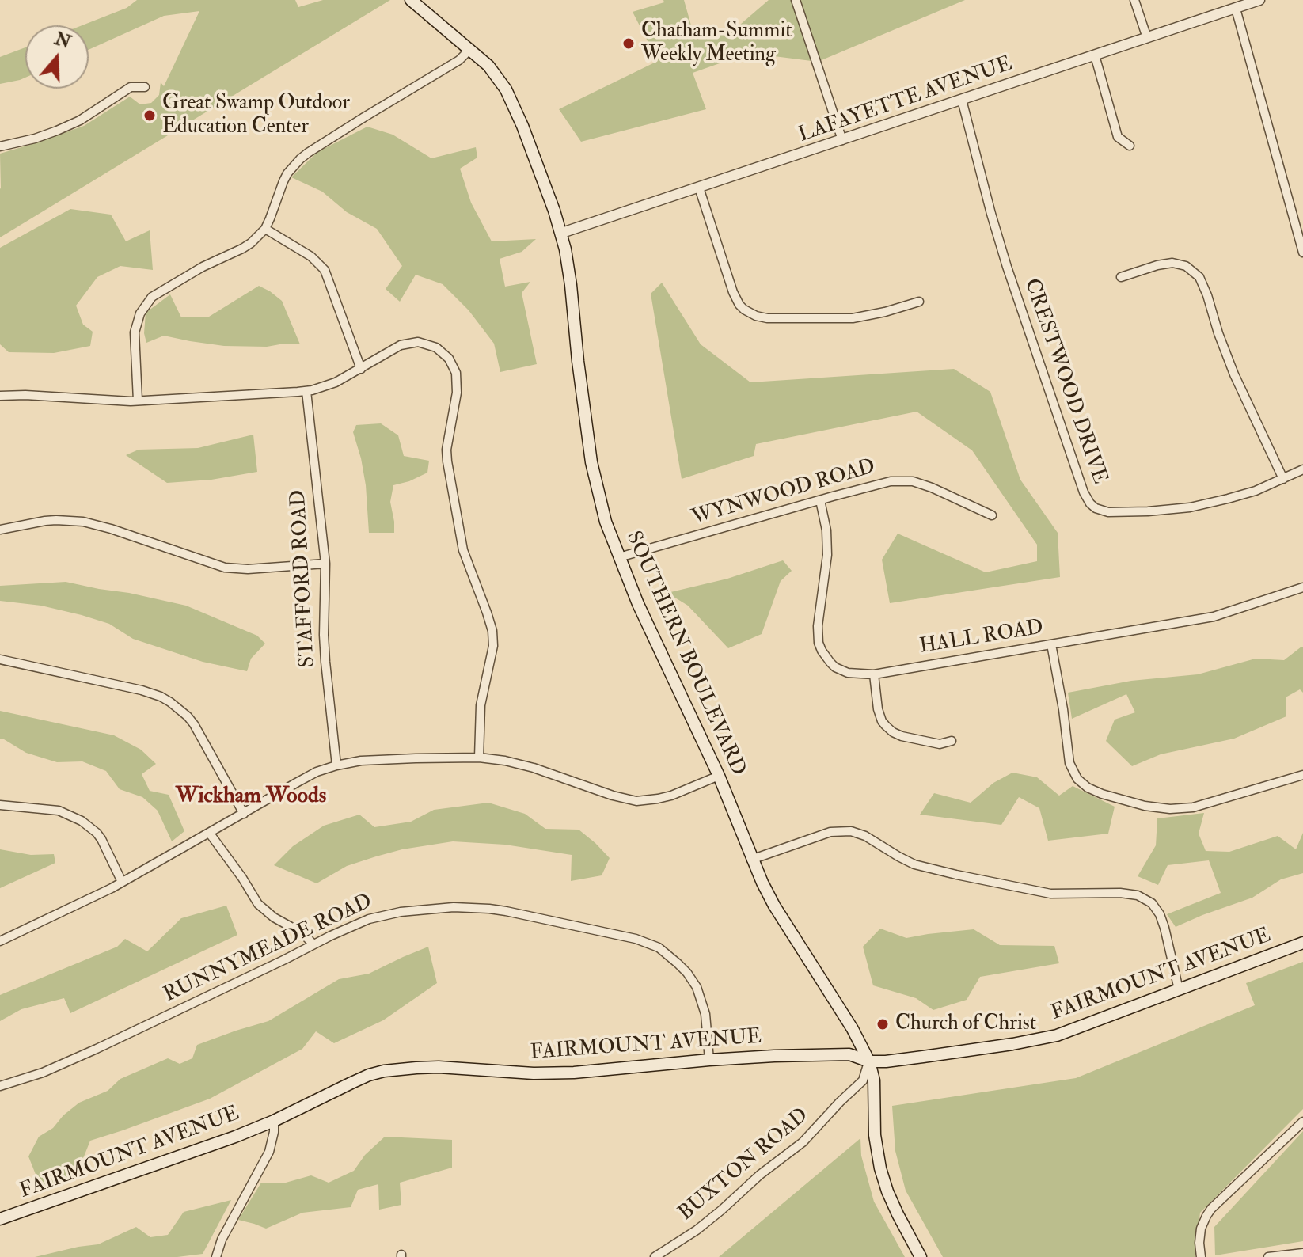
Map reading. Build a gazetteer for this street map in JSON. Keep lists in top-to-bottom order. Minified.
{"streets":{"main road":["SOUTHERN BOULEVARD","FAIRMOUNT AVENUE"],"street":["LAFAYETTE AVENUE","CRESTWOOD DRIVE","WYNWOOD ROAD","STAFFORD ROAD","HALL ROAD","RUNNYMEADE ROAD","BUXTON ROAD"]},"crossings":[["LAFAYETTE AVENUE","CRESTWOOD DRIVE"],["LAFAYETTE AVENUE","SOUTHERN BOULEVARD"],["WYNWOOD ROAD","HALL ROAD"],["WYNWOOD ROAD","SOUTHERN BOULEVARD"],["SOUTHERN BOULEVARD","FAIRMOUNT AVENUE"],["SOUTHERN BOULEVARD","BUXTON ROAD"],["RUNNYMEADE ROAD","FAIRMOUNT AVENUE"],["FAIRMOUNT AVENUE","BUXTON ROAD"]],"districts":["Wickham Woods"],"places":["Chatham-Summit Weekly Meeting","Great Swamp Outdoor Education Center","Church of Christ"],"north":"top"}
